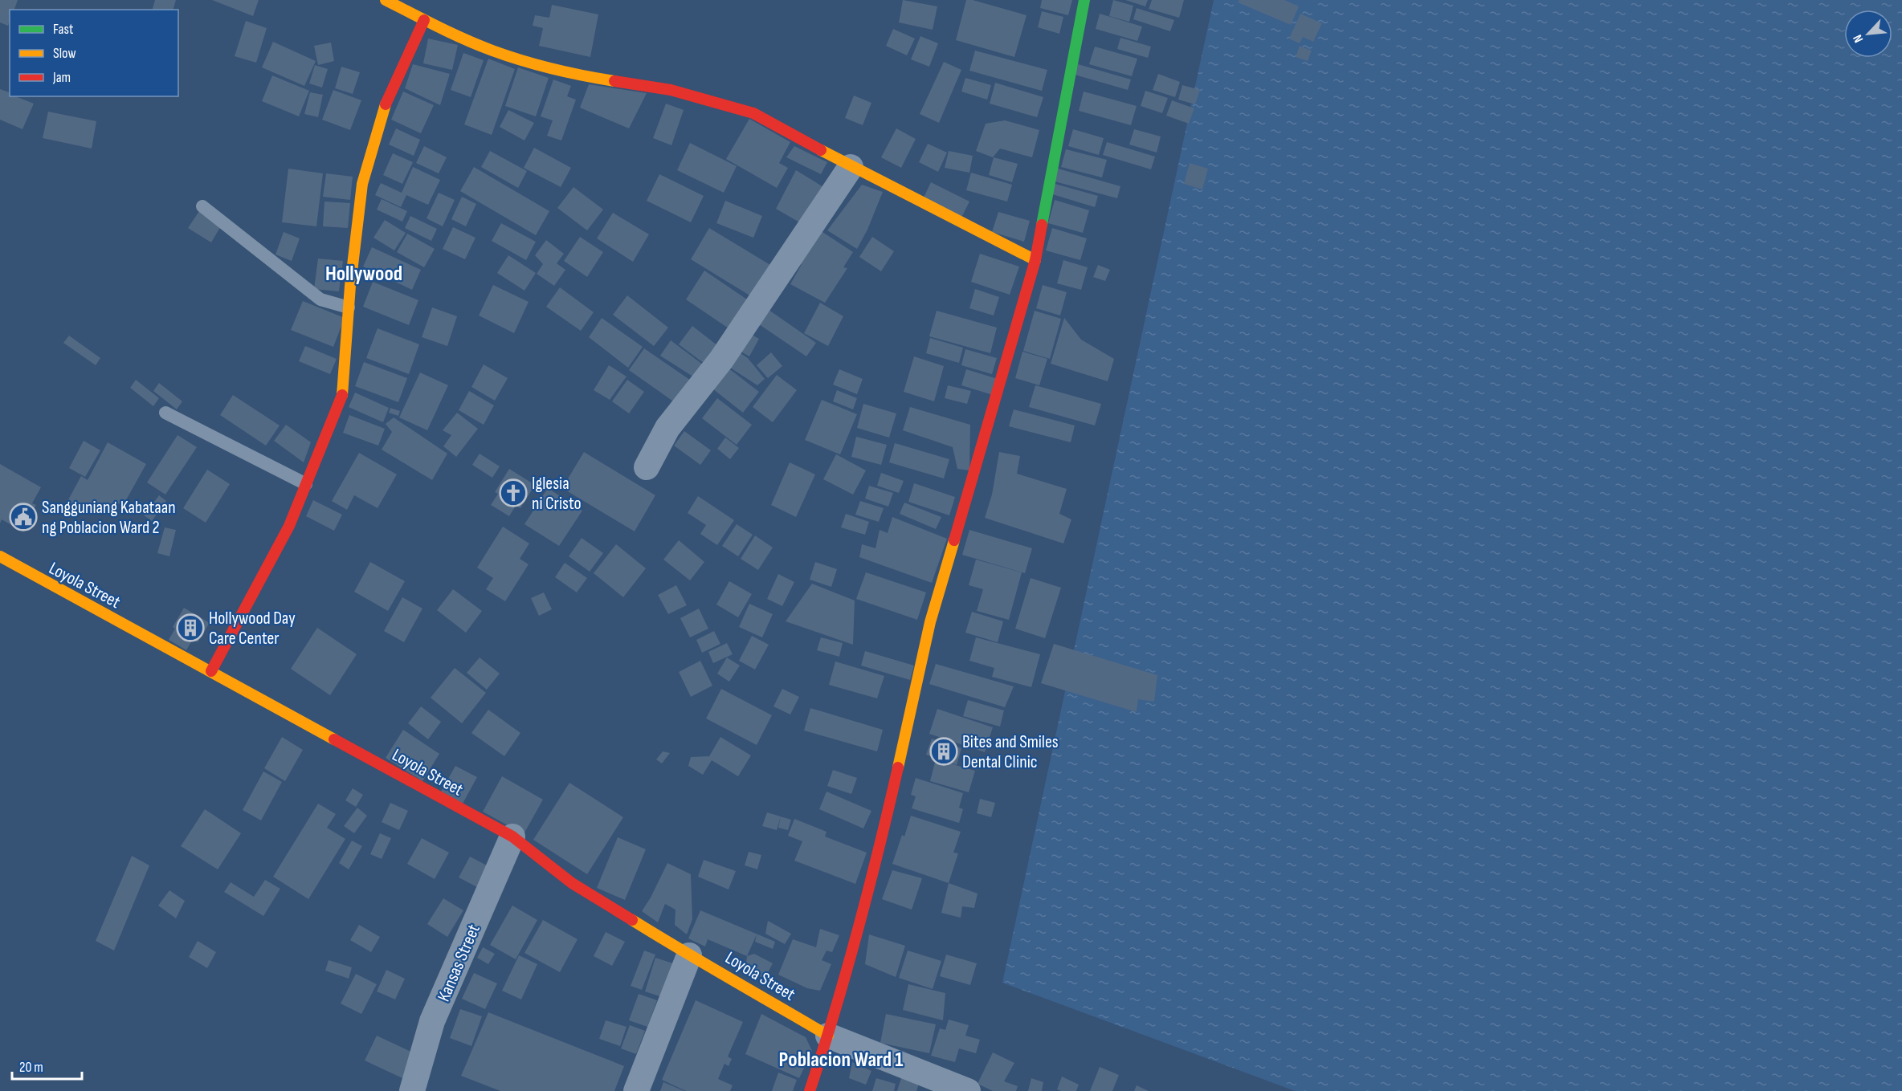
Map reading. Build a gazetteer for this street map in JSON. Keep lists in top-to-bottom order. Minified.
{"streets":{"street":["Loyola Street","Kansas Street"]},"crossings":[["Loyola Street","Kansas Street"]],"districts":["Hollywood","Poblacion Ward 1"],"places":{"church":["Iglesia ni Cristo"],"public building":["Sangguniang Kabataan ng Poblacion Ward 2"],"building":["Hollywood Day Care Center","Bites and Smiles Dental Clinic"]},"legend":["Fast","Slow","Jam"],"scale_bar":"20 m","north":"bottom left"}
